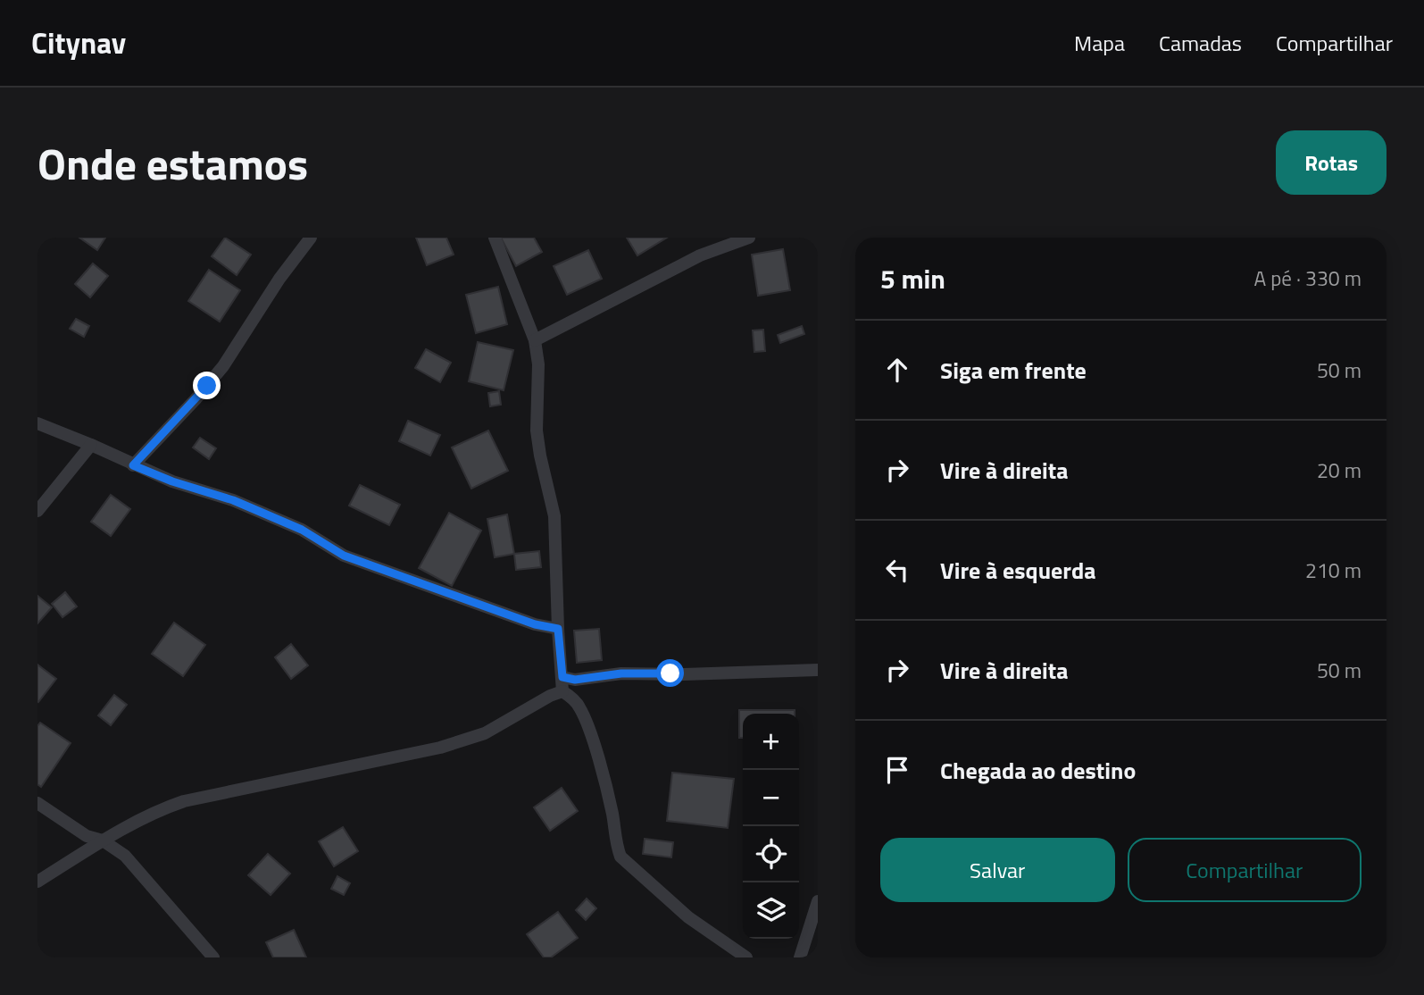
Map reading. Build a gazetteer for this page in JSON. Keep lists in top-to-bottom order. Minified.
{"page":{"header":"Citynav","nav":["Mapa","Camadas","Compartilhar"],"title":"Onde estamos","buttons":["Rotas",["Salvar","Compartilhar"]],"heading":["5 min","A pé · 330 m"],"list":[["Siga em frente","50 m"],["Vire à direita","20 m"],["Vire à esquerda","210 m"],["Vire à direita","50 m"],"Chegada ao destino"],"map_buttons":["+","−"]}}
